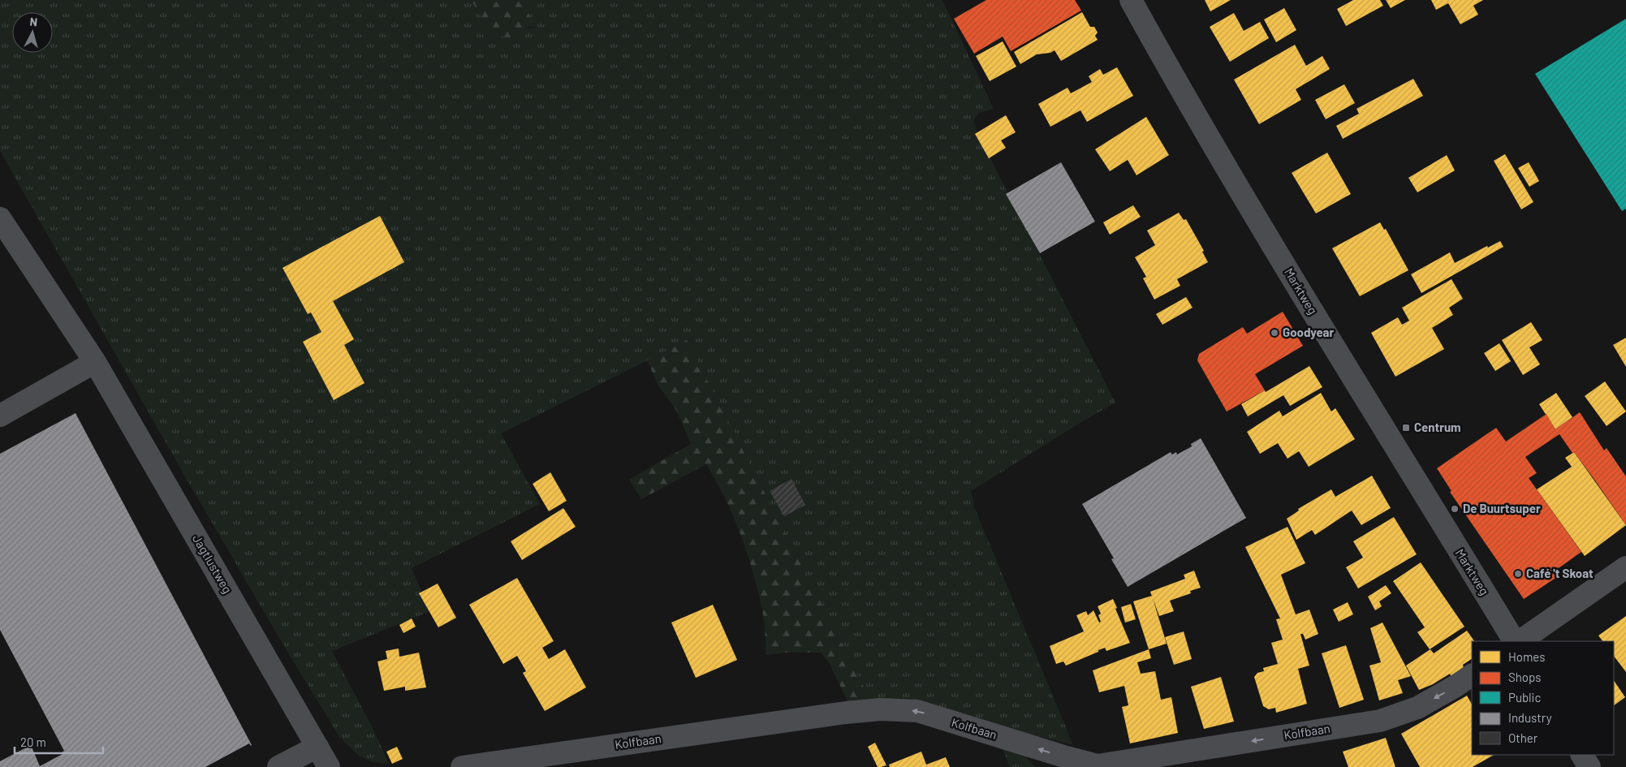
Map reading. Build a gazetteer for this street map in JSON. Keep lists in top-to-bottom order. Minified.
{"streets":{"street":["Marktweg","Jagtlustweg","Kolfbaan"]},"one_way":["Kolfbaan"],"places":{"other":["Goodyear","De Buurtsuper","Café 't Skoat"],"transit":["Centrum"]},"legend":["Homes","Shops","Public","Industry","Other"],"scale_bar":"20 m","north":"top"}
